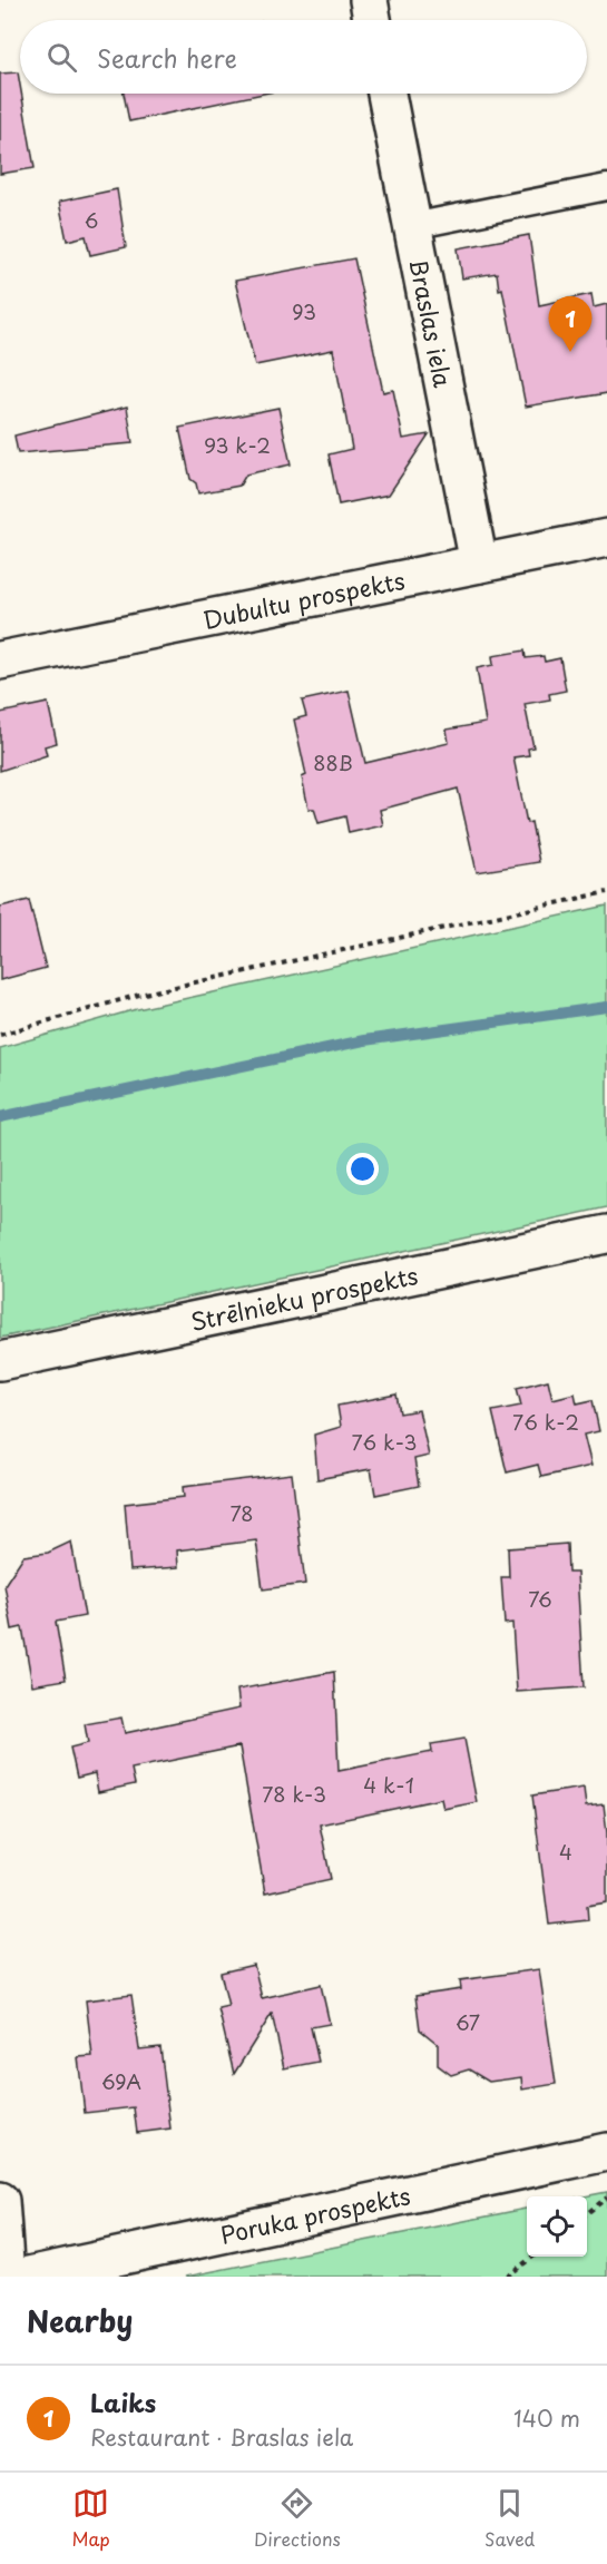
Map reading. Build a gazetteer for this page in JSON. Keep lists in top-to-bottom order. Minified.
{"streets":{"main road":["Braslas iela","Dubultu prospekts","Strēlnieku prospekts","Poruka prospekts"]},"crossings":[["Braslas iela","Dubultu prospekts"]],"house_numbers":["6","93","93 k-2","88B","76 k-2","76 k-3","78","76","4 k-1","78 k-3","4","67","69A"],"page":{"search":"Search here","pins":"1","heading":"Nearby","list":[{"mark":"1","name":"Laiks","note":"Restaurant · Braslas iela","value":"140 m"}],"nav":["Map","Directions","Saved"]}}
